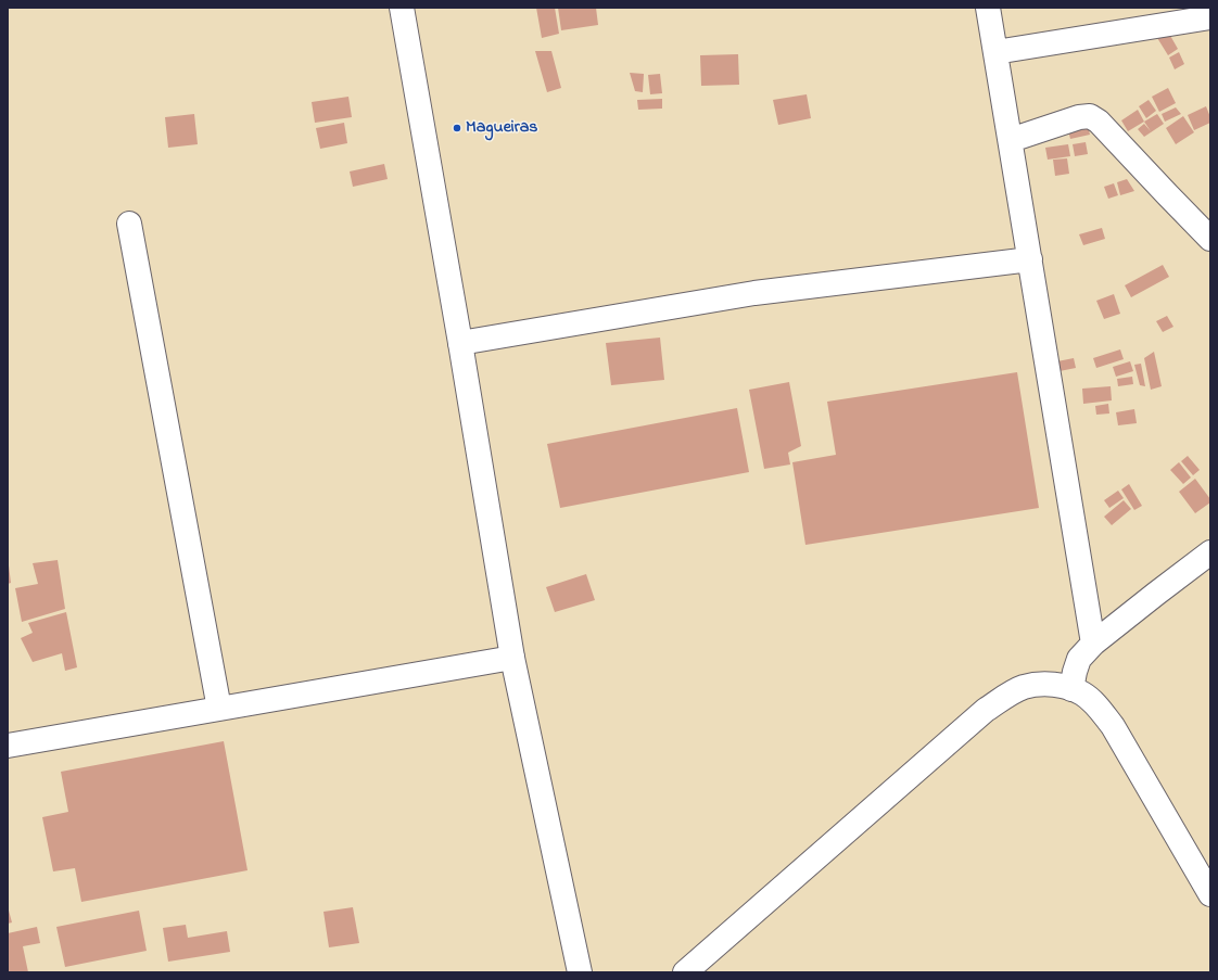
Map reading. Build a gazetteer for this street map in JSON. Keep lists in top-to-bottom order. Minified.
{"places":["Magueiras"]}
